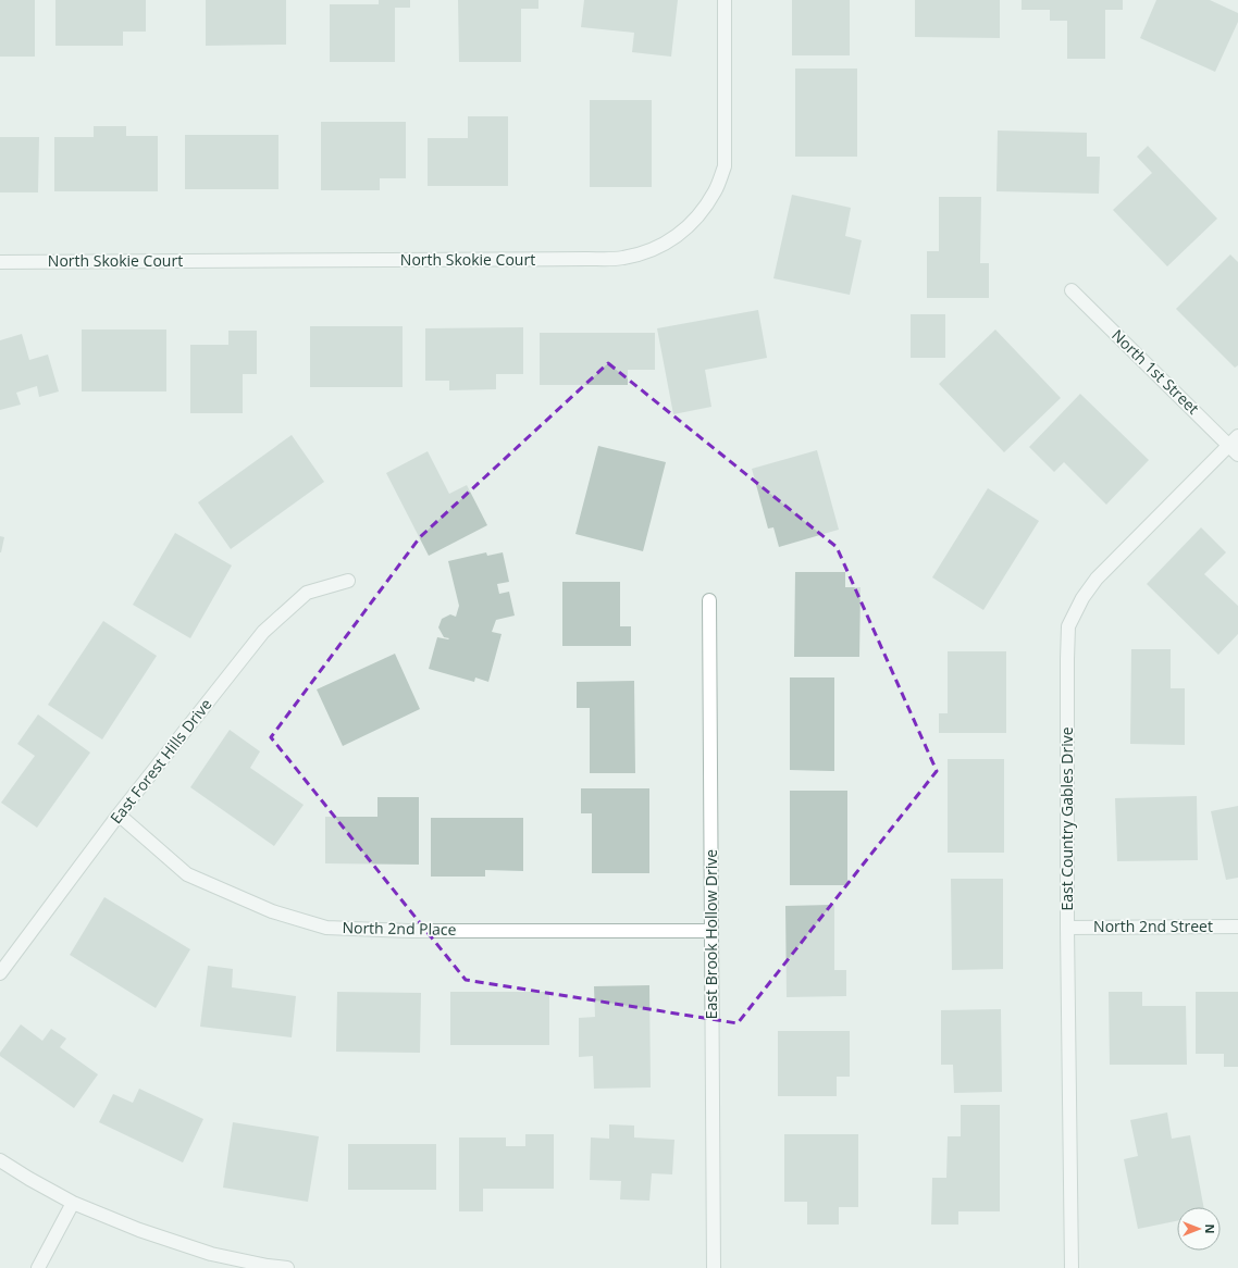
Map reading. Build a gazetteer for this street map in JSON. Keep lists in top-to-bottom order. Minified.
{"streets":{"street":["North Skokie Court","North 1st Street","East Forest Hills Drive","East Country Gables Drive","North 2nd Street","North 2nd Place","East Brook Hollow Drive"]},"crossings":[["North 1st Street","East Country Gables Drive"],["East Forest Hills Drive","North 2nd Place"],["East Country Gables Drive","North 2nd Street"],["North 2nd Place","East Brook Hollow Drive"]],"north":"right"}
